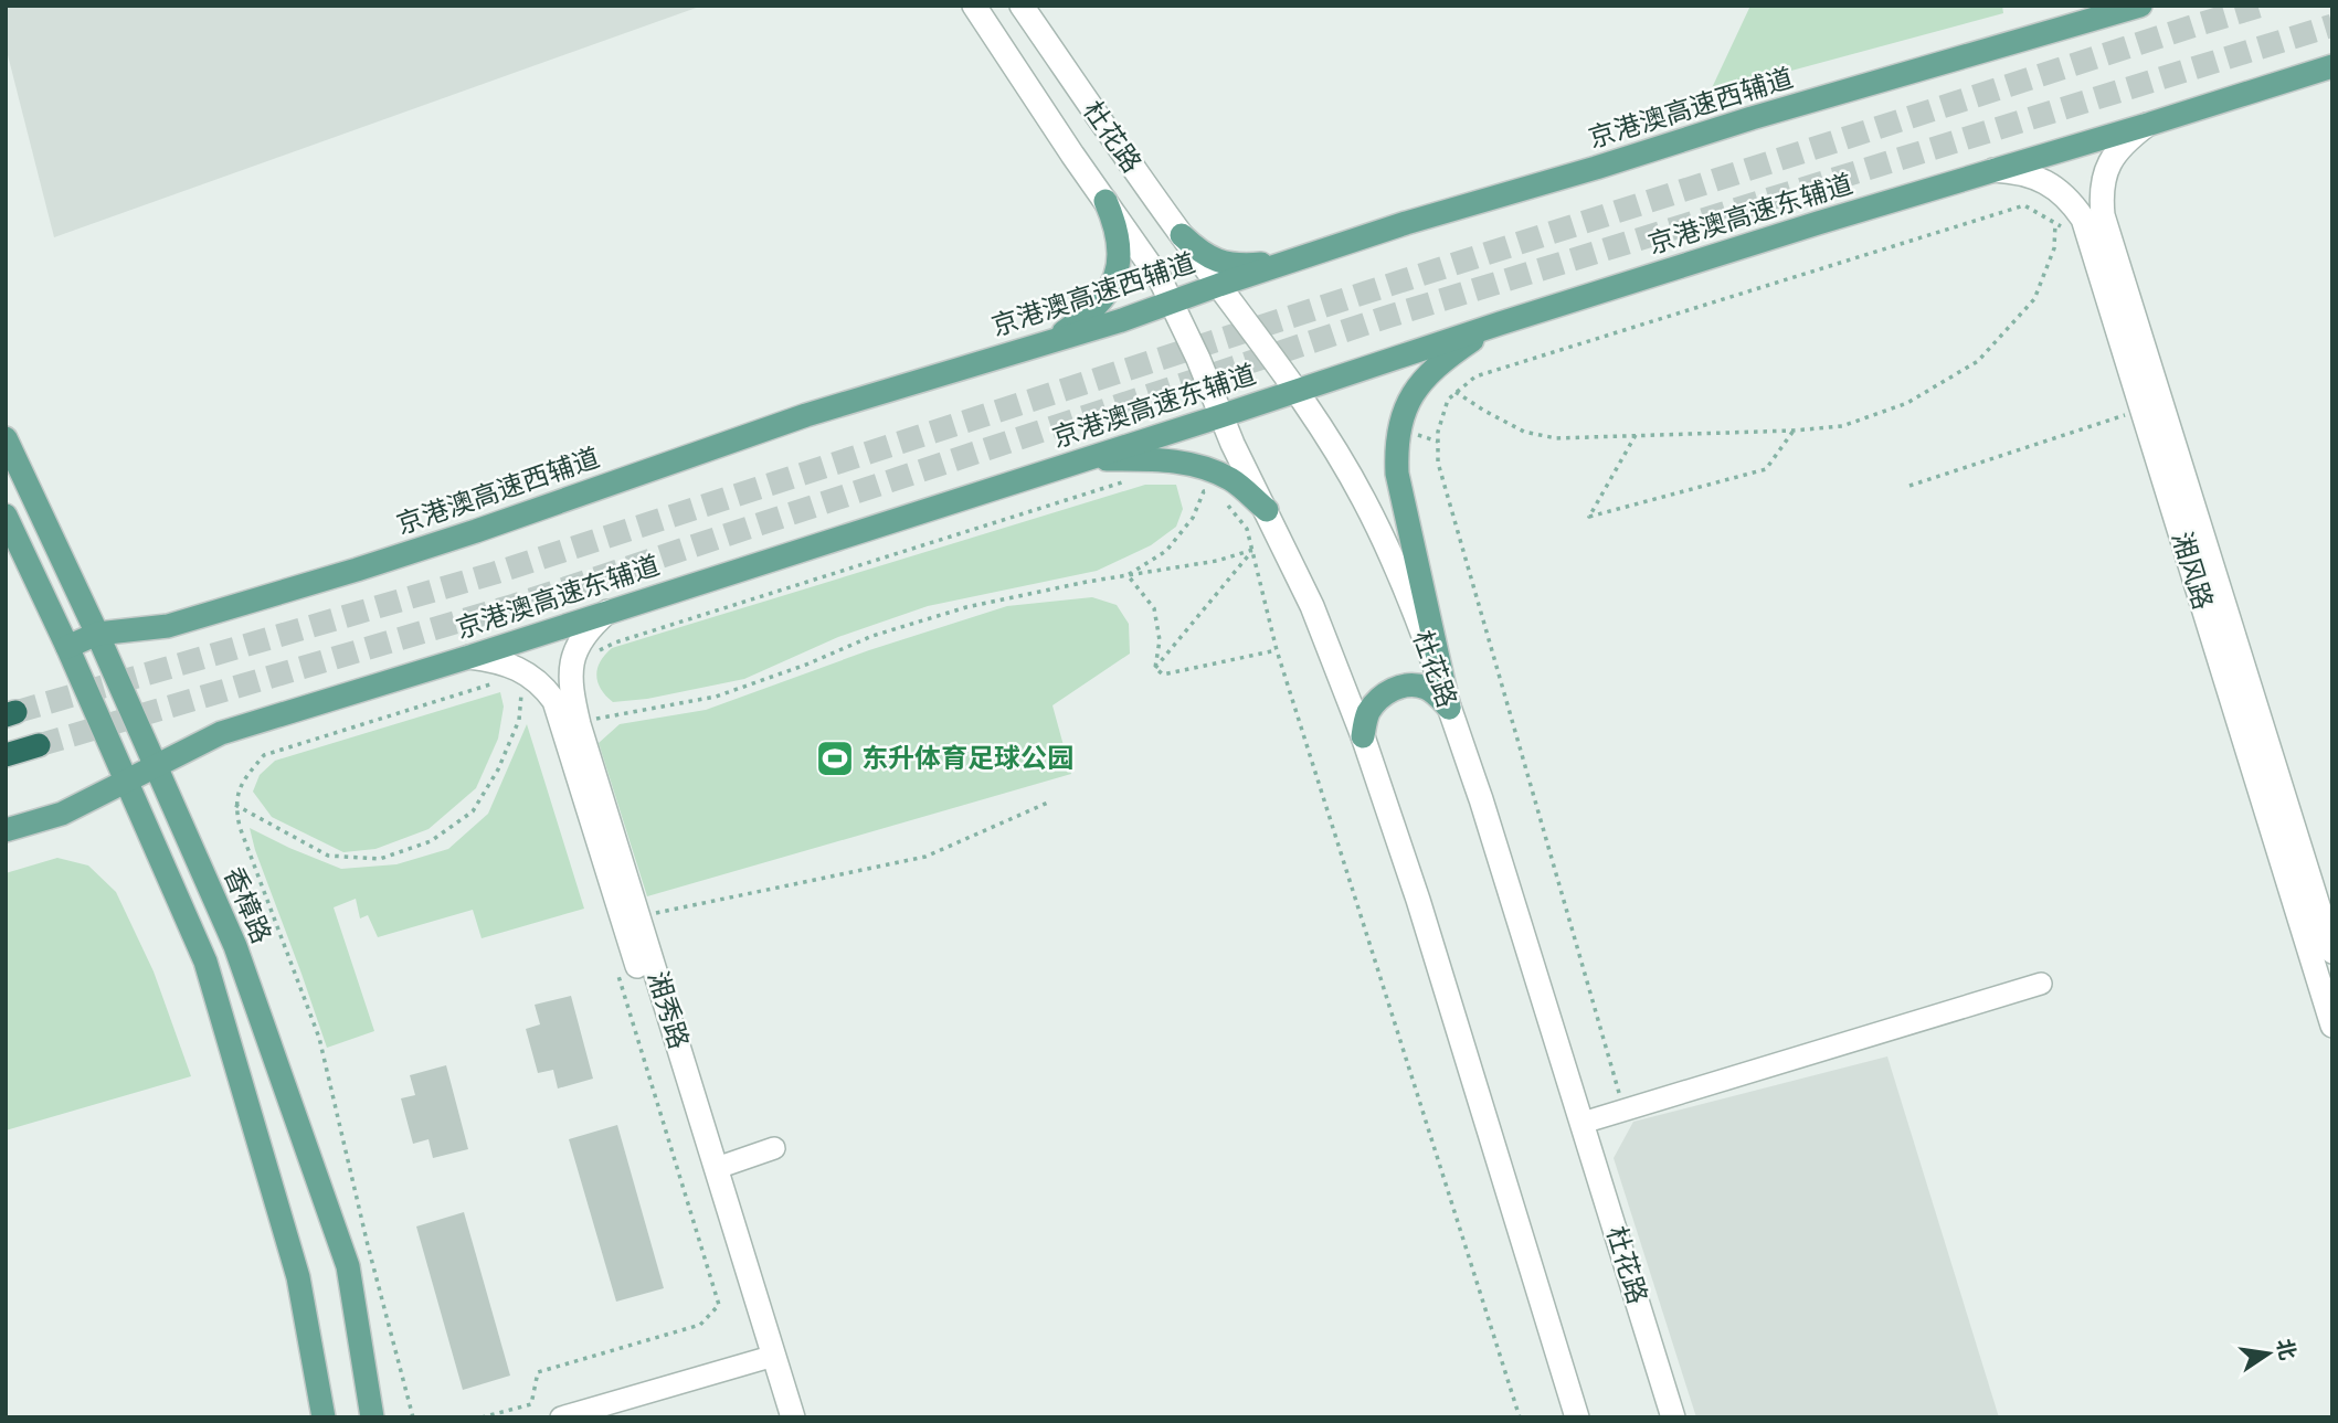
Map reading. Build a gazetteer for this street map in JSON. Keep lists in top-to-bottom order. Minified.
{"streets":{"main road":["京港澳高速西辅道","京港澳高速东辅道","香樟路"],"street":["杜花路","湘风路","湘秀路"]},"crossings":[["京港澳高速西辅道","杜花路"],["京港澳高速西辅道","香樟路"],["杜花路","京港澳高速东辅道"],["京港澳高速东辅道","湘风路"],["京港澳高速东辅道","香樟路"],["京港澳高速东辅道","湘秀路"]],"places":{"sports":["东升体育足球公园"]},"north":"right"}
